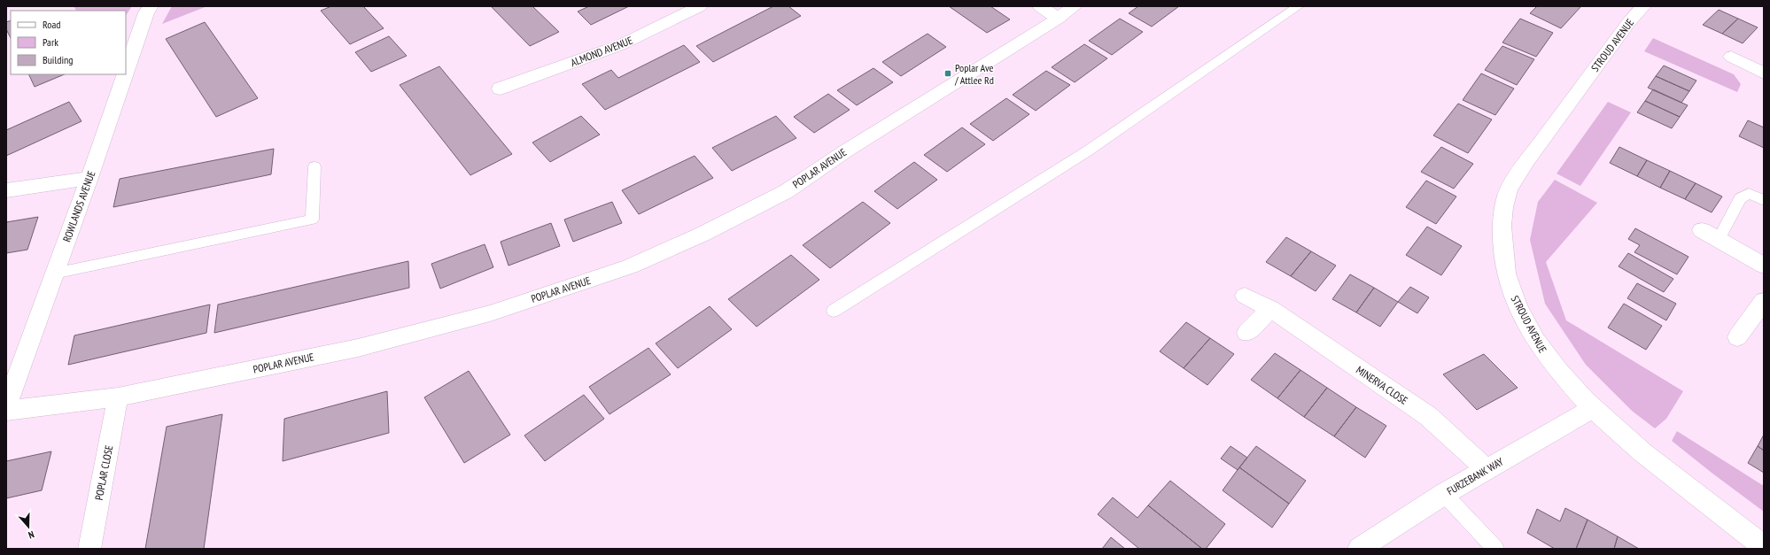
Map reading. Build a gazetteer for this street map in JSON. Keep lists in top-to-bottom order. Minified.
{"streets":{"street":["STROUD AVENUE","ALMOND AVENUE","POPLAR AVENUE","ROWLANDS AVENUE","MINERVA CLOSE","POPLAR CLOSE","FURZEBANK WAY"]},"crossings":[["STROUD AVENUE","FURZEBANK WAY"],["POPLAR AVENUE","POPLAR CLOSE"],["MINERVA CLOSE","FURZEBANK WAY"]],"places":{"transit":["Poplar Ave / Attlee Rd"]},"legend":["Road","Park","Building"],"north":"bottom"}
